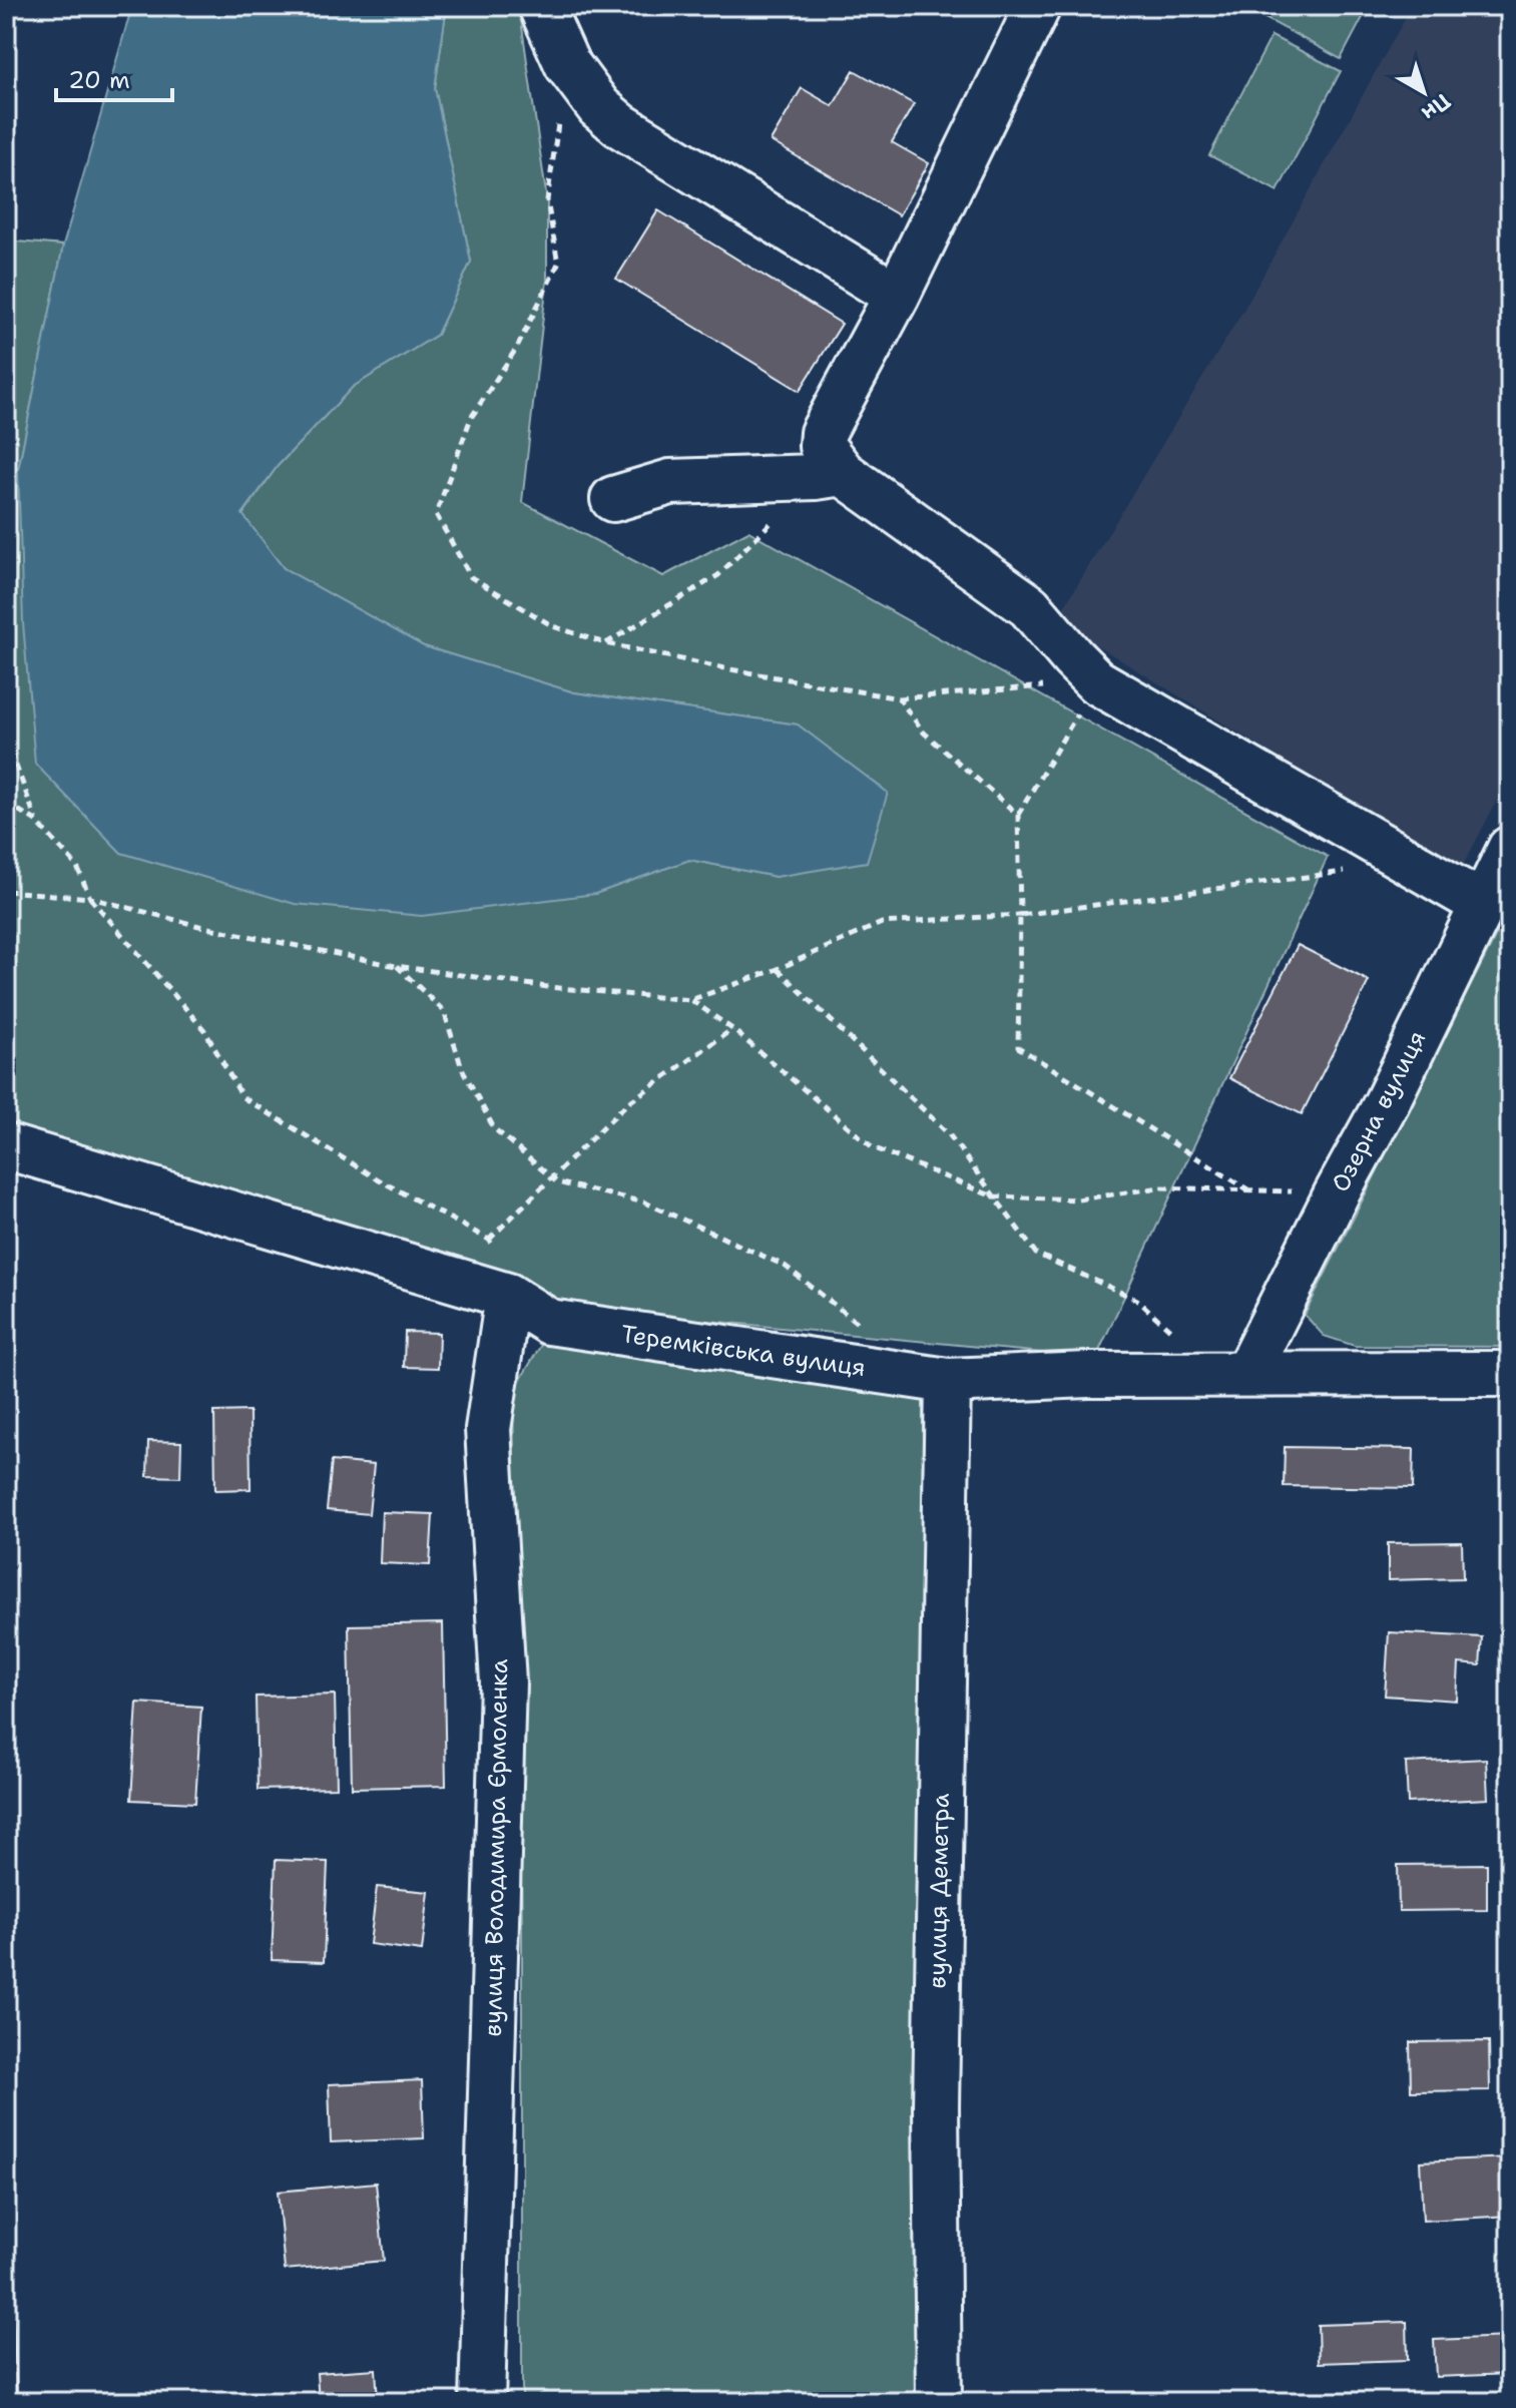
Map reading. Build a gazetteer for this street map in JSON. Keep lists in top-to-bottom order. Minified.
{"streets":{"street":["Озерна вулиця","Теремківська вулиця","вулиця Володимира Єрмоленка","вулиця Деметра"]},"crossings":[["Озерна вулиця","Теремківська вулиця"],["Теремківська вулиця","вулиця Володимира Єрмоленка"],["Теремківська вулиця","вулиця Деметра"]],"scale_bar":"20 m","north":"bottom right"}
